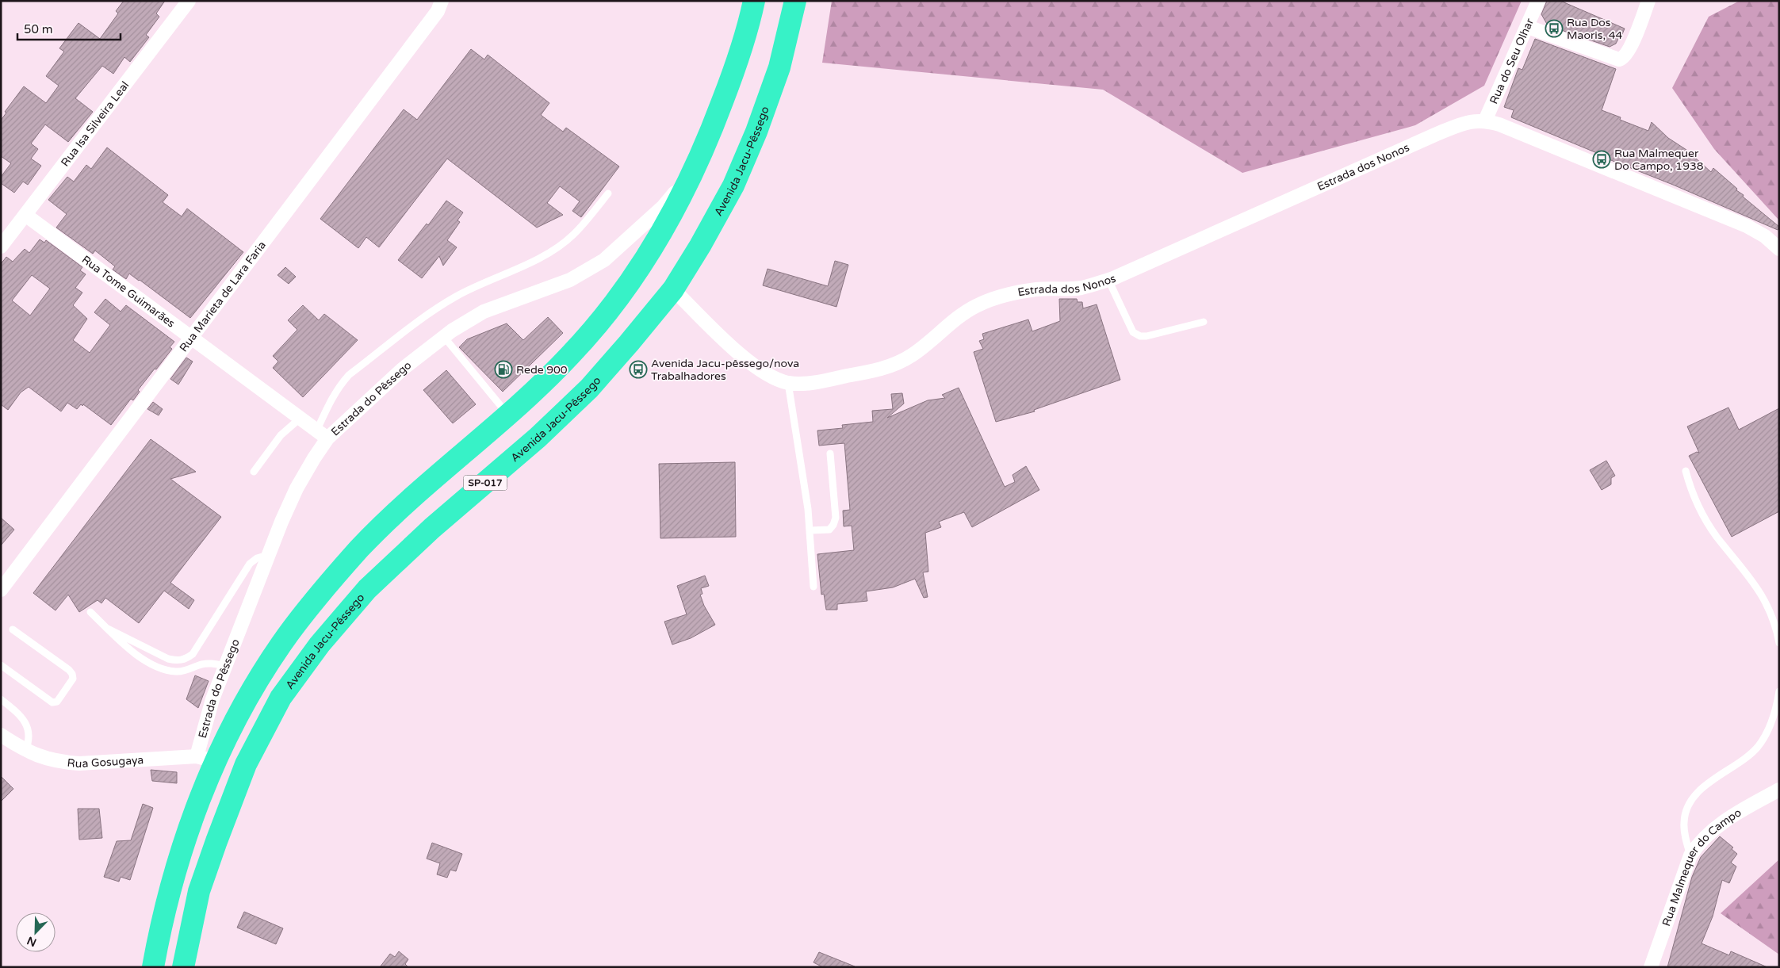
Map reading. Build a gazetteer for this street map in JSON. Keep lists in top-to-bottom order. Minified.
{"streets":{"highway":["Avenida Jacu-Pêssego","SP-017"],"street":["Rua do Seu Olhar","Rua Isa Silveira Leal","Estrada dos Nonos","Rua Tome Guimarães","Rua Marieta de Lara Faria","Estrada do Pêssego","Rua Gosugaya","Rua Malmequer do Campo"]},"crossings":[["Rua do Seu Olhar","Estrada dos Nonos"],["Rua Isa Silveira Leal","Rua Tome Guimarães"],["Avenida Jacu-Pêssego","Estrada dos Nonos"],["Rua Tome Guimarães","Rua Marieta de Lara Faria"],["Rua Tome Guimarães","Estrada do Pêssego"],["Estrada do Pêssego","Rua Gosugaya"]],"places":{"bus stop":["Rua Dos Maoris, 44","Rua Malmequer Do Campo, 1938","Avenida Jacu-pêssego/nova Trabalhadores"],"fuel station":["Rede 900"]},"scale_bar":"50 m","north":"bottom left"}
